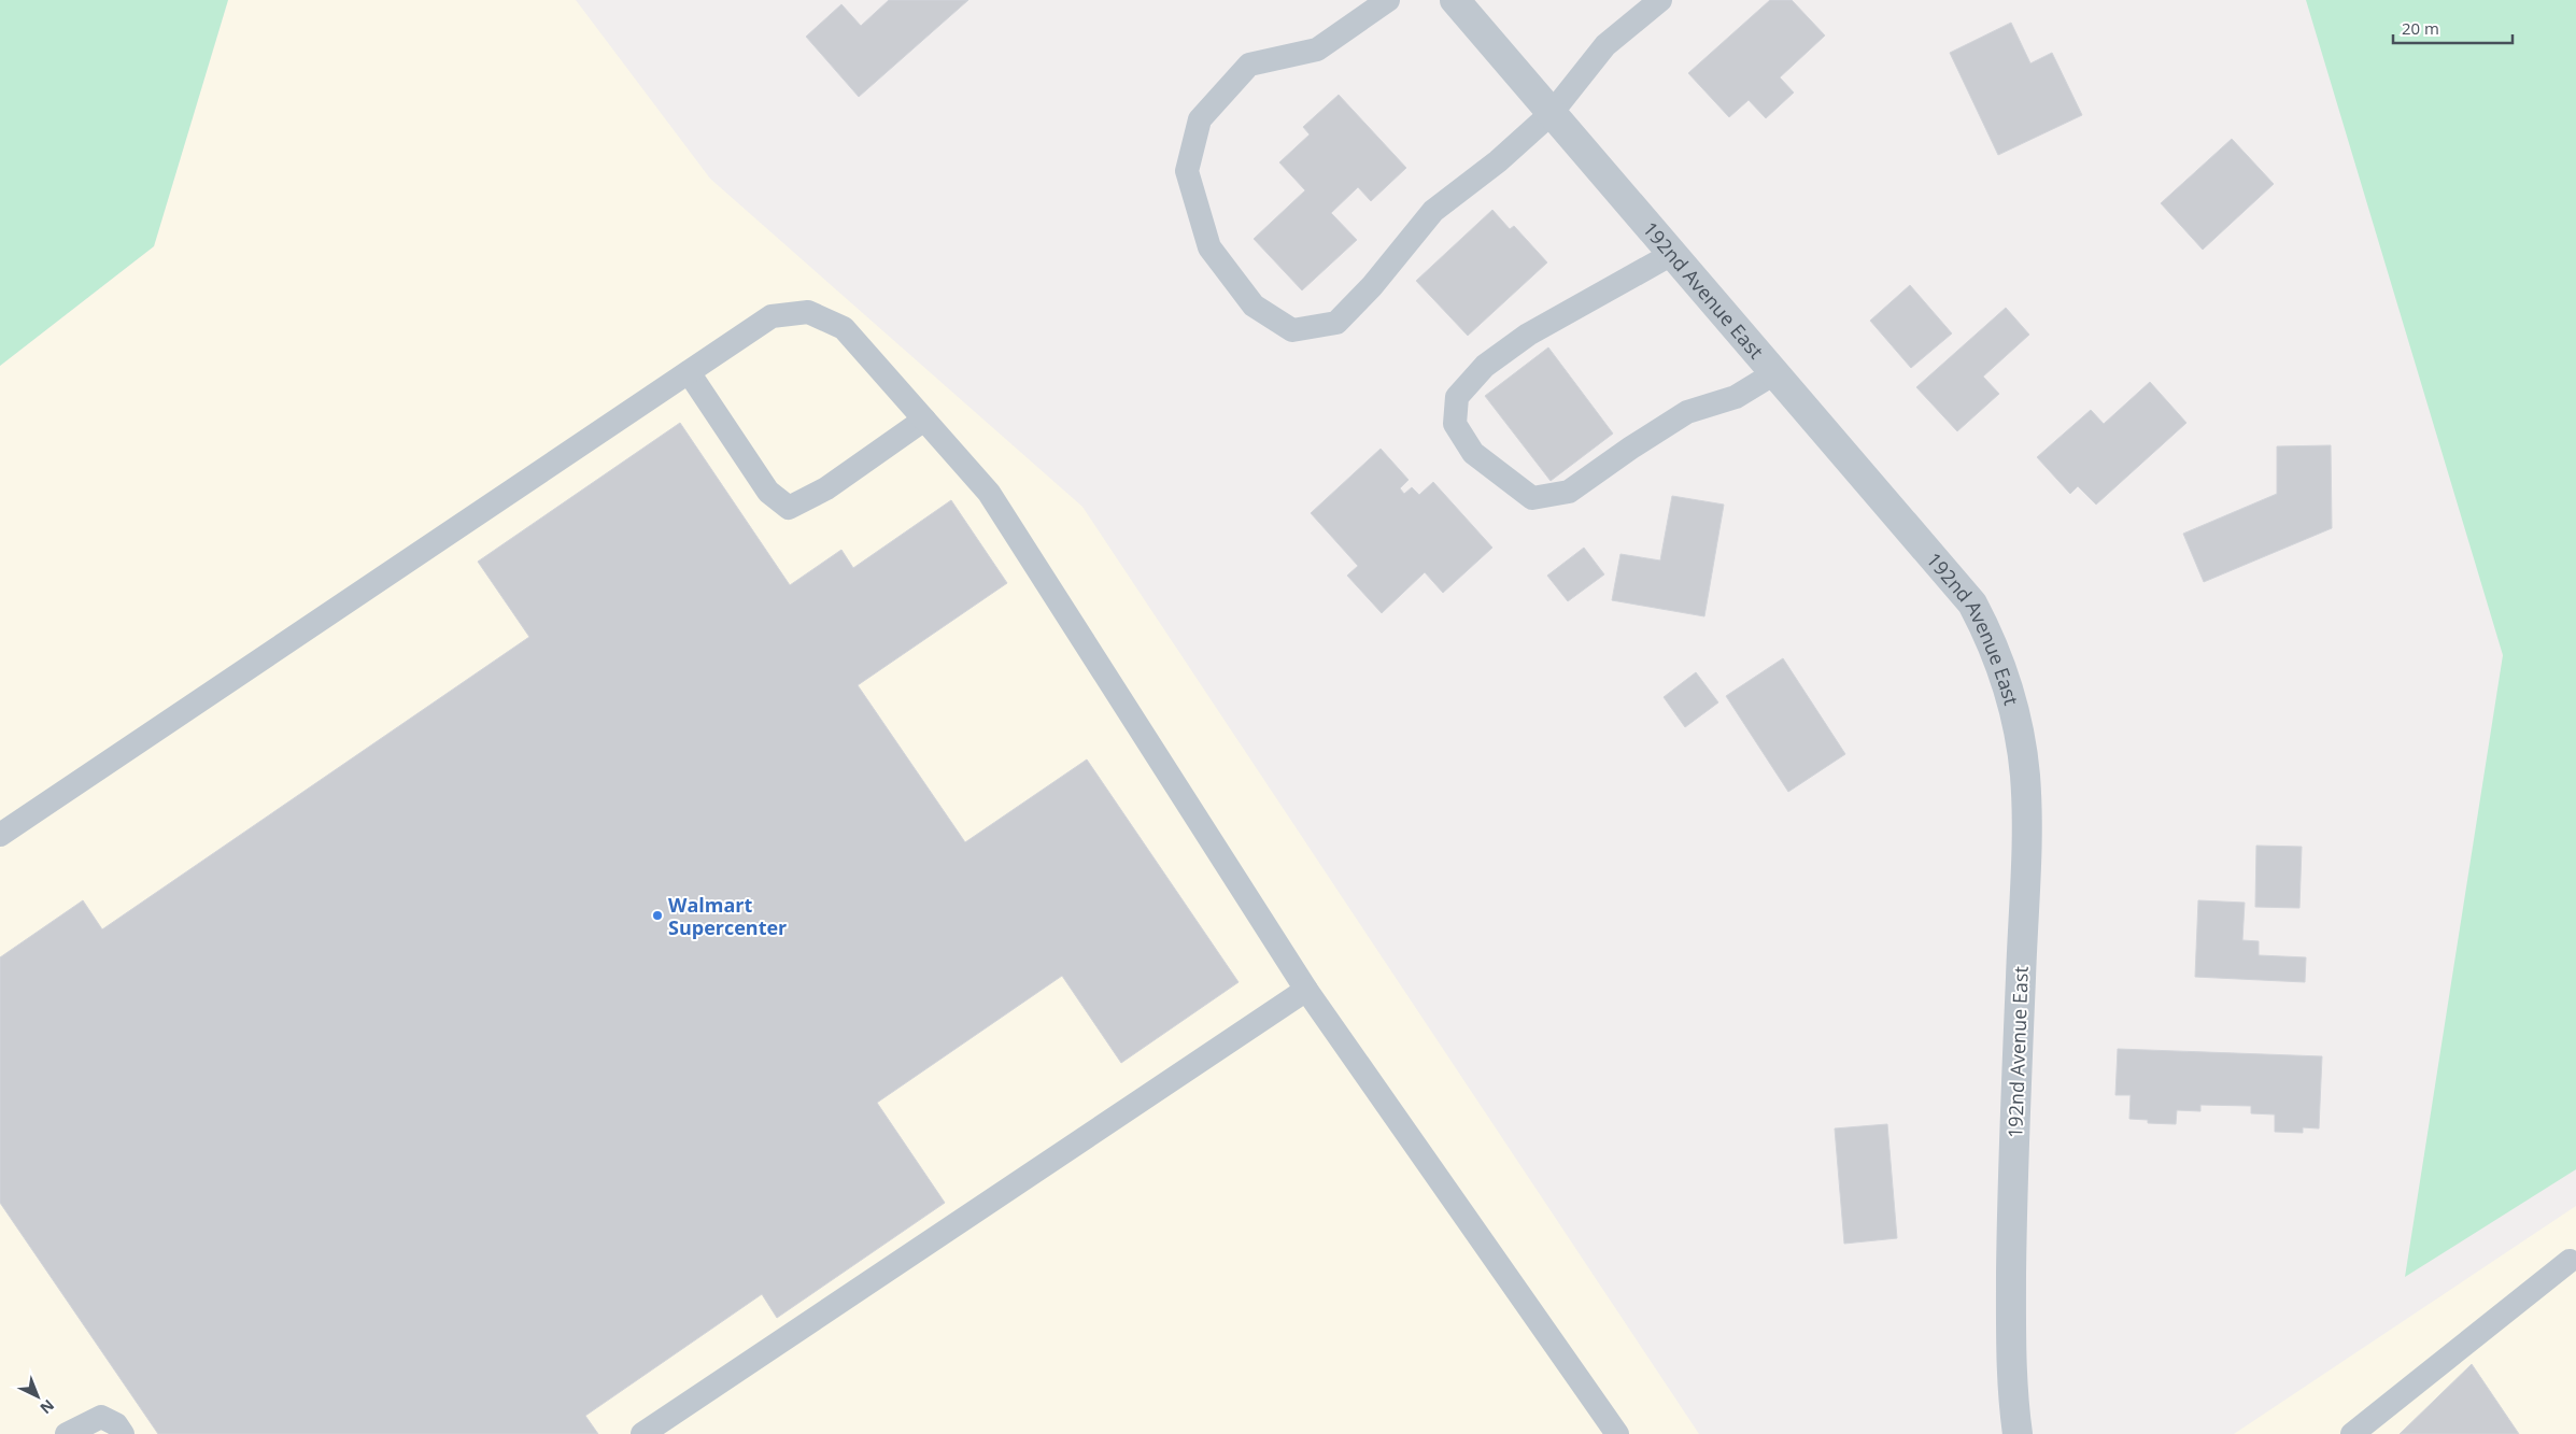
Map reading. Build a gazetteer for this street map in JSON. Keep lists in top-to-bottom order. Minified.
{"streets":{"street":["192nd Avenue East"]},"places":["Walmart Supercenter"],"scale_bar":"20 m","north":"bottom right"}
